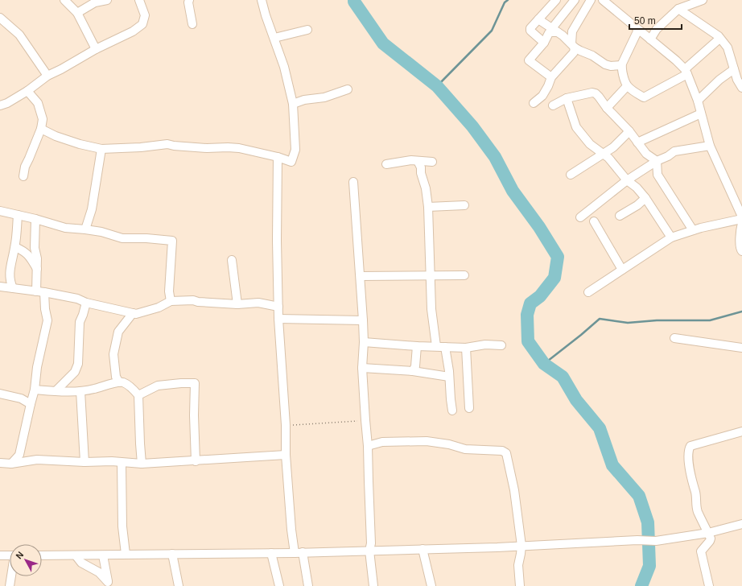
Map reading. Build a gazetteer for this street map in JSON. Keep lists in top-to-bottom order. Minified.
{"scale_bar":"50 m","north":"top left"}
